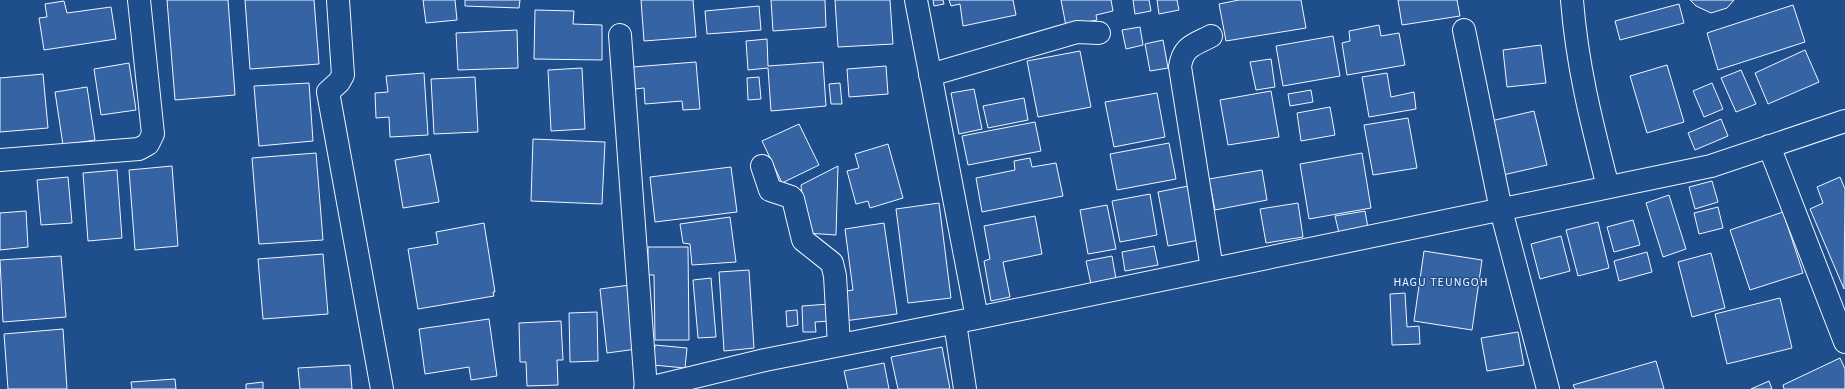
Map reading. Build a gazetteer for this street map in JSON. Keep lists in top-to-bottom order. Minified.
{"districts":["HAGU TEUNGOH"]}
